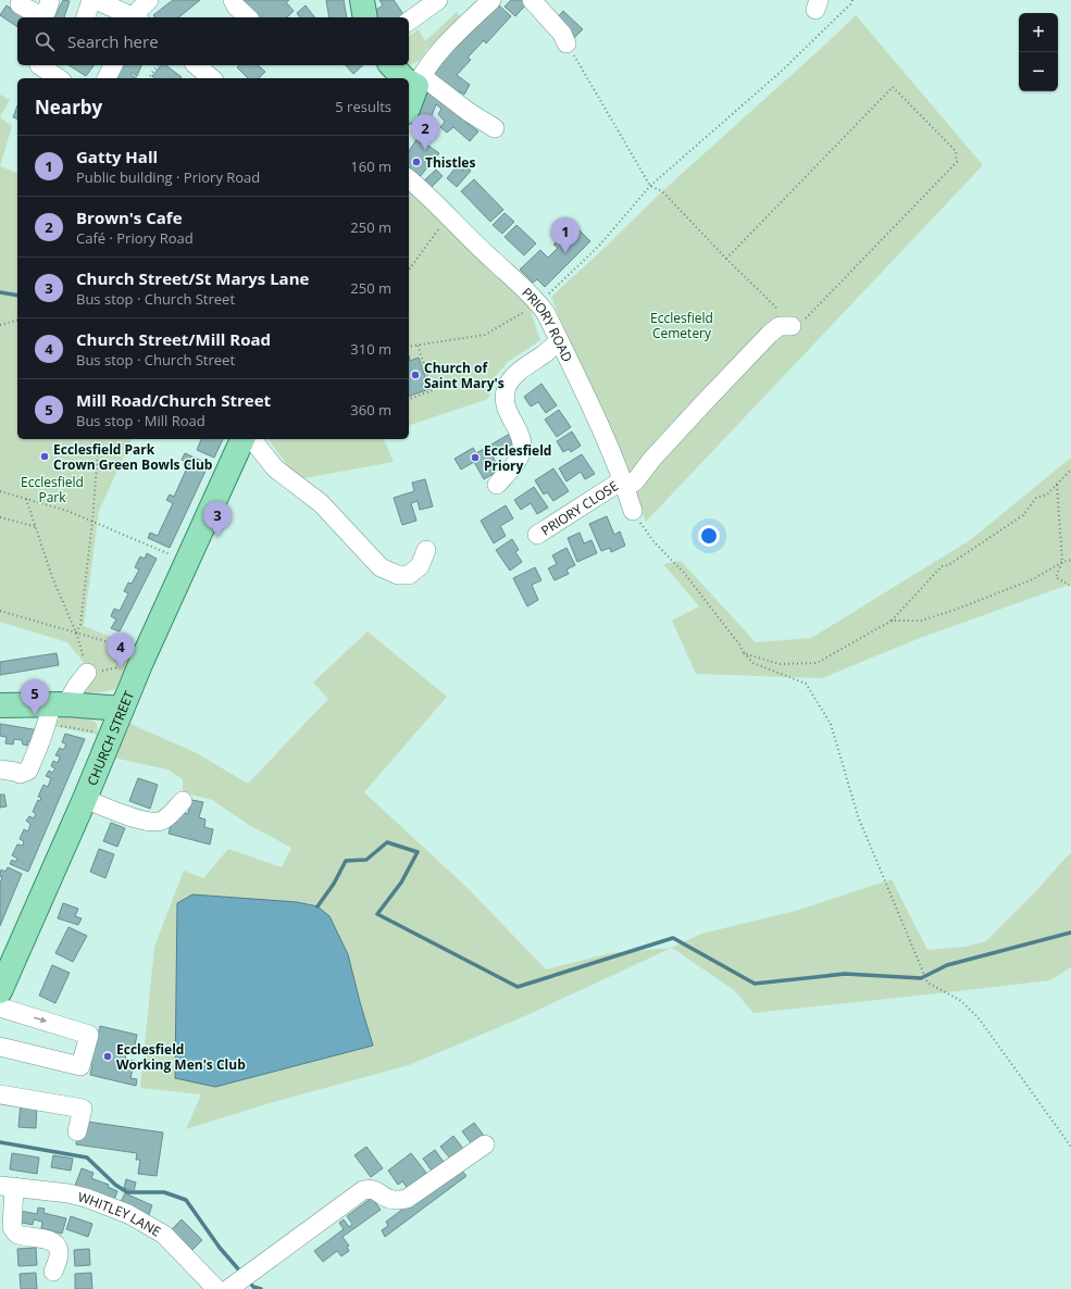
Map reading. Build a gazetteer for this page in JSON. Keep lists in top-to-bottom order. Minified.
{"streets":{"main road":["CHURCH STREET"],"street":["PRIORY ROAD","PRIORY CLOSE","WHITLEY LANE"]},"crossings":[["PRIORY ROAD","PRIORY CLOSE"]],"parks":["Ecclesfield Cemetery","Ecclesfield Park"],"places":["Thistles","Church of Saint Mary's","Ecclesfield Park Crown Green Bowls Club","Ecclesfield Priory","Ecclesfield Working Men's Club"],"page":{"map_buttons":["+","−"],"search":"Search here","heading":["Nearby","5 results"],"pins":["2","1","3","4","5"],"list":[{"mark":"1","name":"Gatty Hall","note":"Public building · Priory Road","value":"160 m"},{"mark":"2","name":"Brown's Cafe","note":"Café · Priory Road","value":"250 m"},{"mark":"3","name":"Church Street/St Marys Lane","note":"Bus stop · Church Street","value":"250 m"},{"mark":"4","name":"Church Street/Mill Road","note":"Bus stop · Church Street","value":"310 m"},{"mark":"5","name":"Mill Road/Church Street","note":"Bus stop · Mill Road","value":"360 m"}]}}
